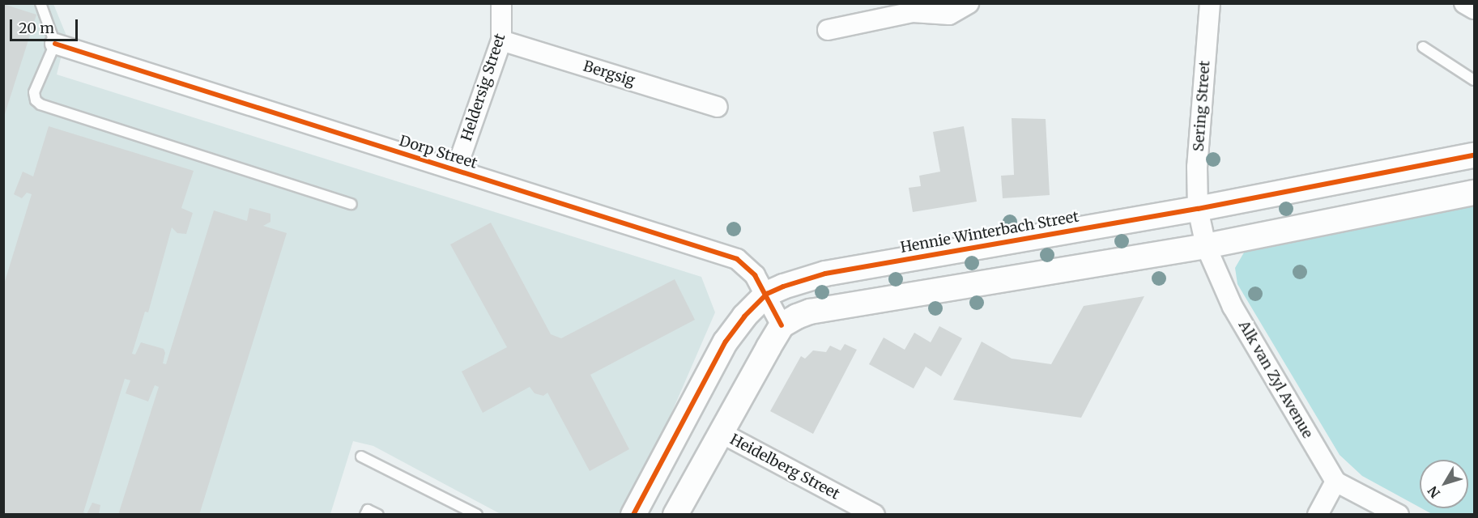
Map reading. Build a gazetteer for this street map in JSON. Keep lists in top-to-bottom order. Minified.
{"streets":{"street":["Bergsig","Heldersig Street","Sering Street","Dorp Street","Hennie Winterbach Street","Alk van Zyl Avenue","Heidelberg Street"]},"crossings":[["Bergsig","Heldersig Street"],["Heldersig Street","Dorp Street"],["Sering Street","Hennie Winterbach Street"],["Sering Street","Alk van Zyl Avenue"],["Dorp Street","Hennie Winterbach Street"],["Hennie Winterbach Street","Alk van Zyl Avenue"]],"scale_bar":"20 m","north":"bottom left"}
